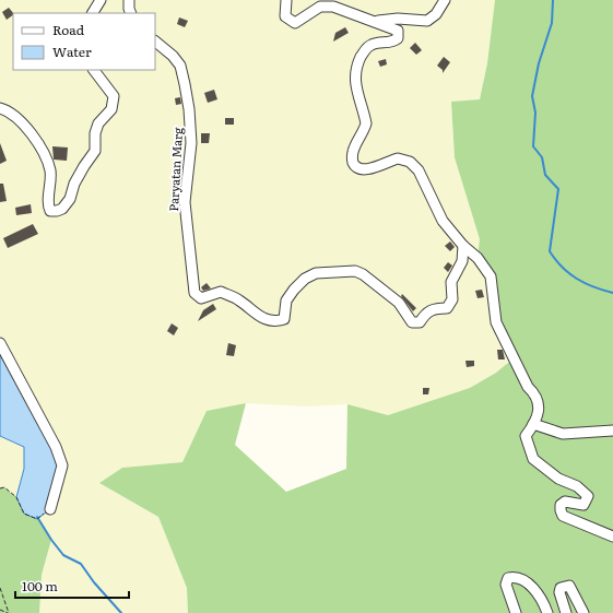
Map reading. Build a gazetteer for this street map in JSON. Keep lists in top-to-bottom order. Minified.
{"streets":{"street":["Paryatan Marg"]},"legend":["Road","Water"],"scale_bar":"100 m"}
